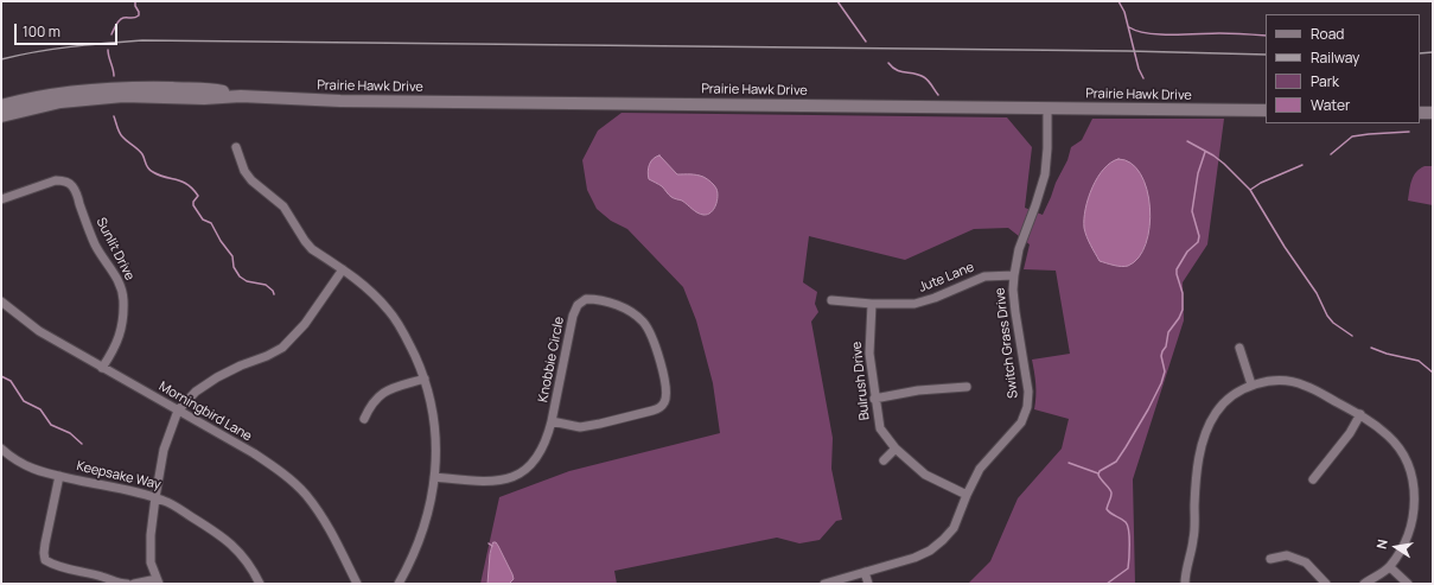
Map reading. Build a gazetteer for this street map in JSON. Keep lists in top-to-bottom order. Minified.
{"streets":{"street":["Prairie Hawk Drive","Sunlit Drive","Jute Lane","Switch Grass Drive","Knobbie Circle","Bulrush Drive","Morningbird Lane","Keepsake Way"]},"crossings":[["Prairie Hawk Drive","Switch Grass Drive"],["Sunlit Drive","Morningbird Lane"],["Jute Lane","Switch Grass Drive"],["Jute Lane","Bulrush Drive"],["Switch Grass Drive","Bulrush Drive"]],"legend":["Road","Railway","Park","Water"],"scale_bar":"100 m","north":"left"}
